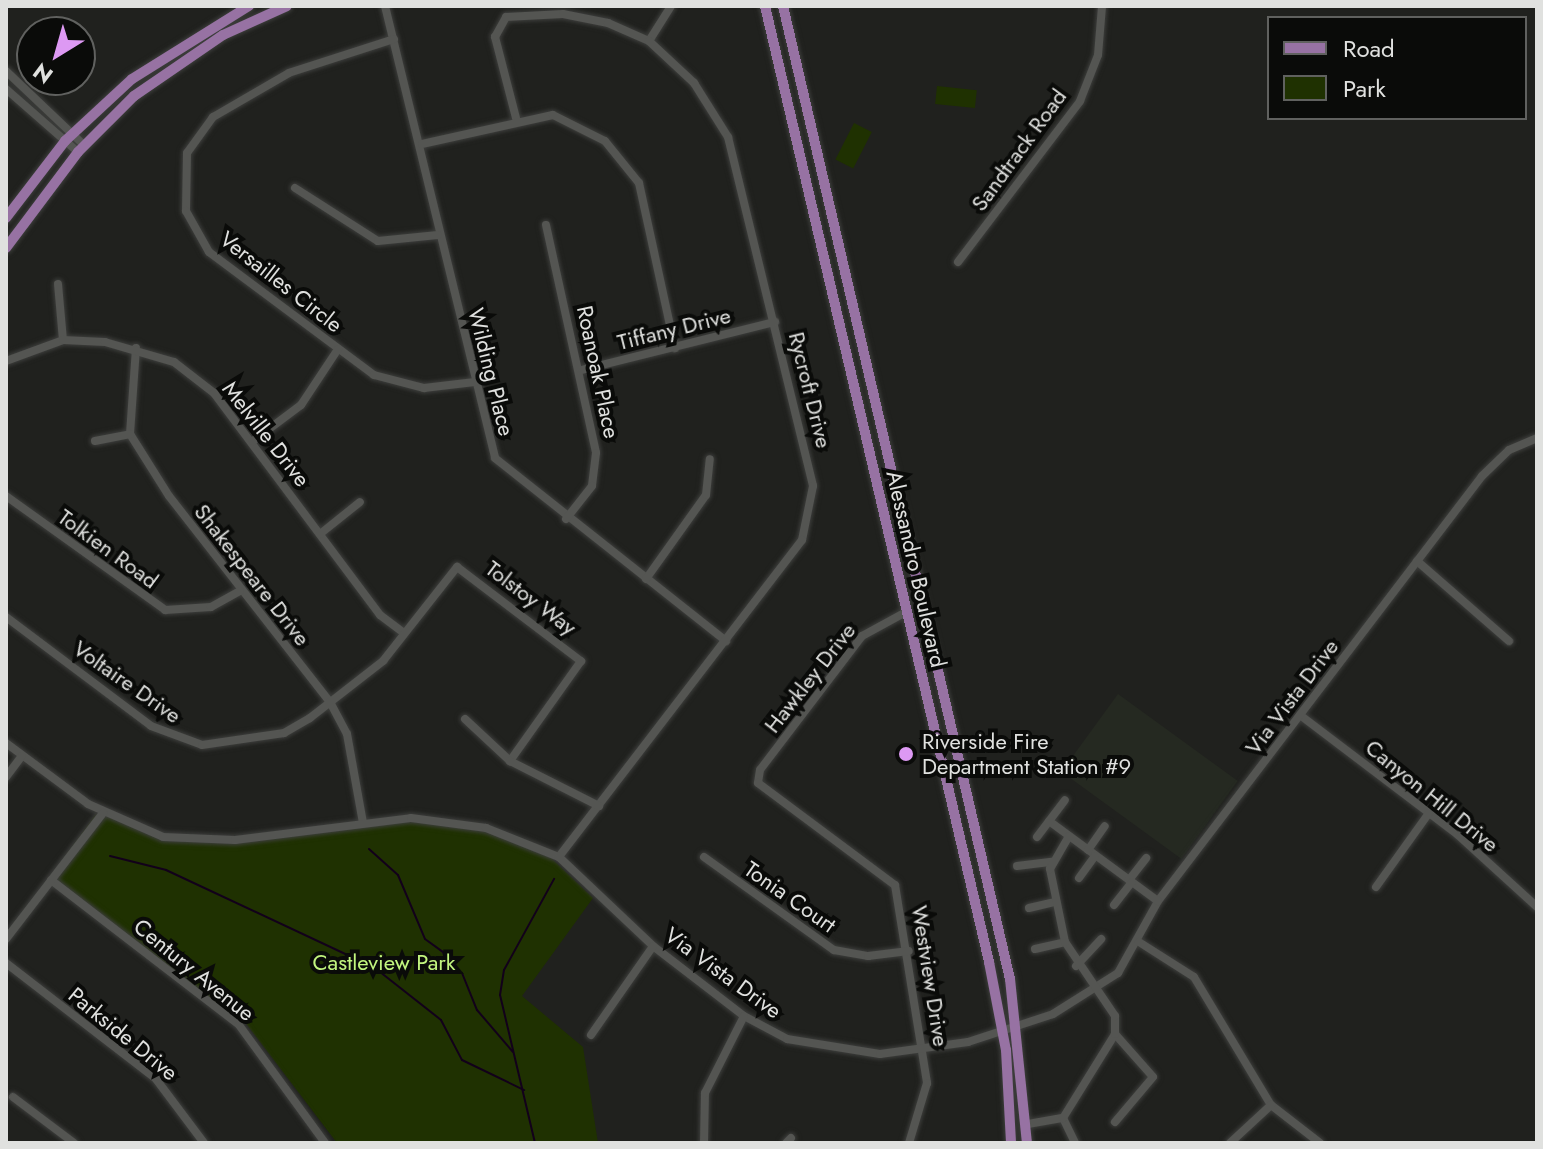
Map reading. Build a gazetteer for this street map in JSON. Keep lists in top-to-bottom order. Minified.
{"streets":{"main road":["Alessandro Boulevard"],"street":["Sandtrack Road","Versailles Circle","Tiffany Drive","Wilding Place","Roanoak Place","Rycroft Drive","Melville Drive","Tolkien Road","Shakespeare Drive","Tolstoy Way","Hawkley Drive","Voltaire Drive","Via Vista Drive","Canyon Hill Drive","Tonia Court","Century Avenue","Westview Drive","Parkside Drive"]},"crossings":[["Versailles Circle","Wilding Place"],["Tiffany Drive","Roanoak Place"],["Tiffany Drive","Rycroft Drive"],["Wilding Place","Roanoak Place"],["Wilding Place","Rycroft Drive"],["Rycroft Drive","Via Vista Drive"],["Melville Drive","Voltaire Drive"],["Tolkien Road","Shakespeare Drive"],["Alessandro Boulevard","Hawkley Drive"],["Alessandro Boulevard","Via Vista Drive"],["Shakespeare Drive","Voltaire Drive"],["Shakespeare Drive","Via Vista Drive"],["Tolstoy Way","Voltaire Drive"],["Hawkley Drive","Westview Drive"],["Via Vista Drive","Canyon Hill Drive"],["Via Vista Drive","Westview Drive"],["Tonia Court","Westview Drive"]],"parks":["Castleview Park"],"places":["Riverside Fire Department Station #9"],"legend":["Road","Park"],"north":"bottom left"}
